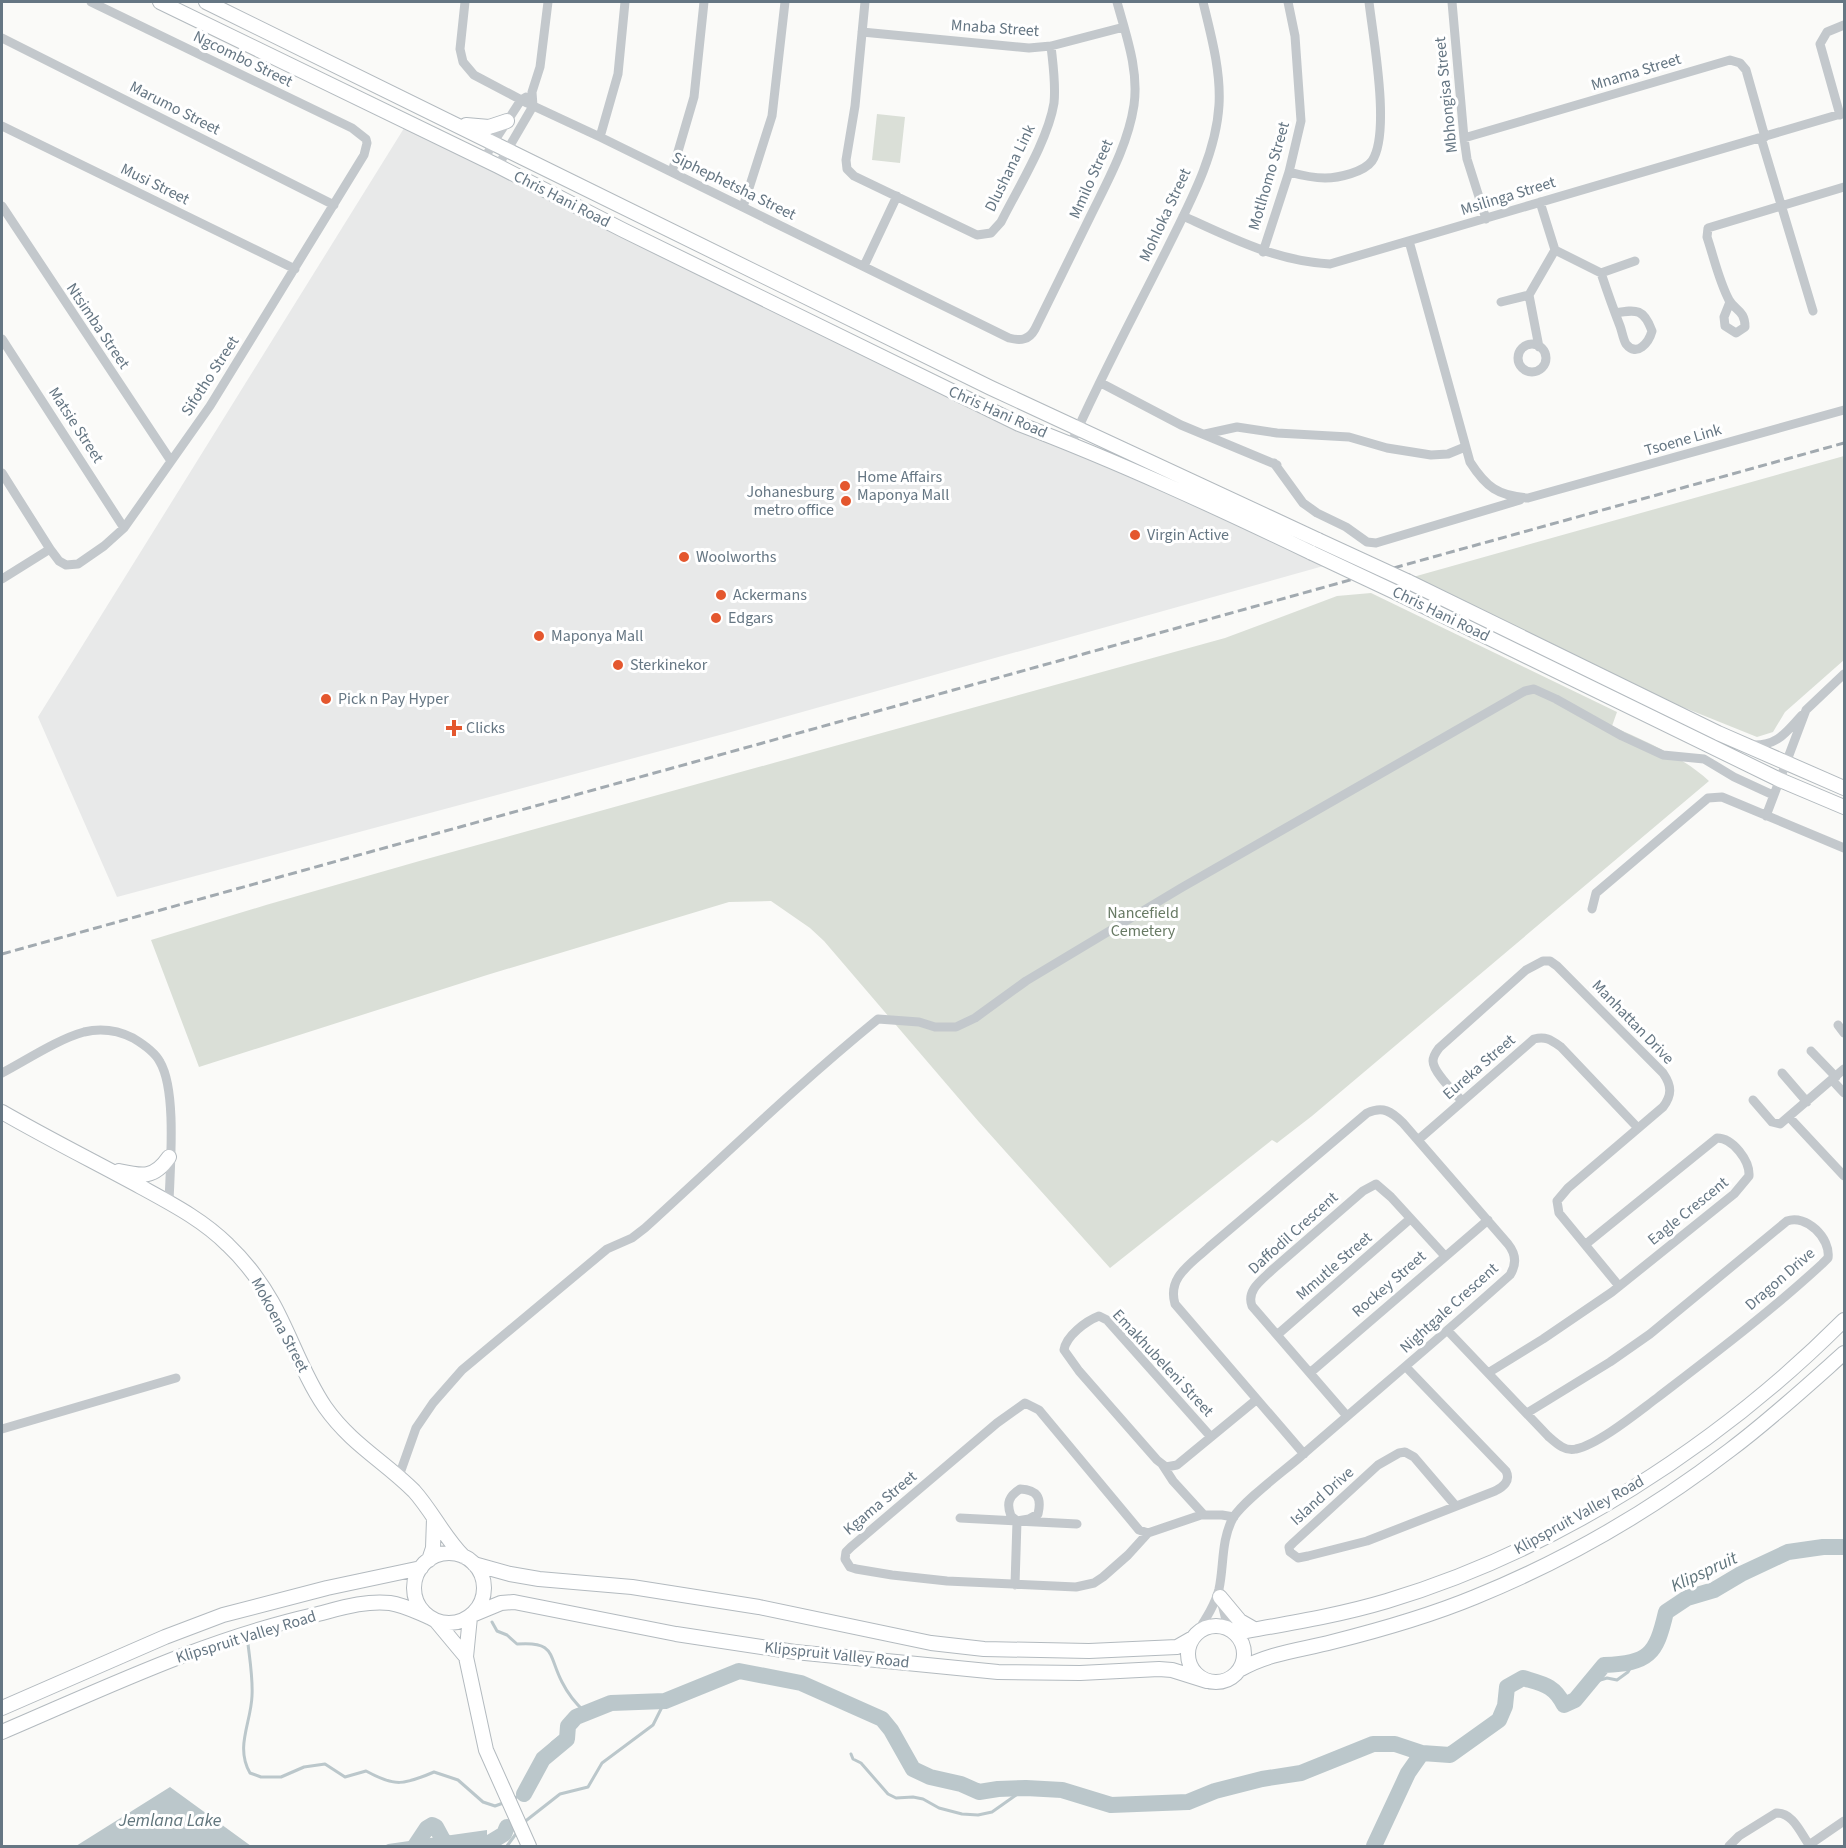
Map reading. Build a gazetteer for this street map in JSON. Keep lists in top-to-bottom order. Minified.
{"streets":{"main road":["Chris Hani Road","Mokoena Street","Klipspruit Valley Road"],"street":["Mnaba Street","Ngcombo Street","Mnama Street","Mbhongisa Street","Marumo Street","Dlushana Link","Motlhomo Street","Mmilo Street","Musi Street","Siphephetsha Street","Msilinga Street","Mohloka Street","Ntsimba Street","Sifotho Street","Matsie Street","Tsoene Link","Manhattan Drive","Eureka Street","Eagle Crescent","Daffodil Crescent","Mmutle Street","Dragon Drive","Rockey Street","Nightgale Crescent","Emakhubeleni Street","Island Drive","Kgama Street"]},"crossings":[["Mnaba Street","Dlushana Link"],["Mnaba Street","Mmilo Street"],["Ngcombo Street","Sifotho Street"],["Mnama Street","Mbhongisa Street"],["Mnama Street","Msilinga Street"],["Mbhongisa Street","Msilinga Street"],["Marumo Street","Sifotho Street"],["Motlhomo Street","Msilinga Street"],["Mmilo Street","Siphephetsha Street"],["Musi Street","Sifotho Street"],["Msilinga Street","Mohloka Street"],["Chris Hani Road","Mohloka Street"],["Ntsimba Street","Sifotho Street"],["Sifotho Street","Matsie Street"],["Manhattan Drive","Eureka Street"],["Manhattan Drive","Eagle Crescent"],["Eureka Street","Nightgale Crescent"],["Eagle Crescent","Dragon Drive"],["Daffodil Crescent","Mmutle Street"],["Daffodil Crescent","Rockey Street"],["Daffodil Crescent","Nightgale Crescent"],["Dragon Drive","Nightgale Crescent"],["Rockey Street","Nightgale Crescent"],["Nightgale Crescent","Emakhubeleni Street"],["Nightgale Crescent","Island Drive"],["Mokoena Street","Klipspruit Valley Road"]],"water":["Klipspruit","Jemlana Lake"],"parks":["Nancefield Cemetery"],"places":{"other":["Home Affairs Maponya Mall","Johanesburg metro office","Virgin Active","Woolworths","Ackermans","Edgars","Maponya Mall","Sterkinekor","Pick n Pay Hyper"],"health":["Clicks"]}}
